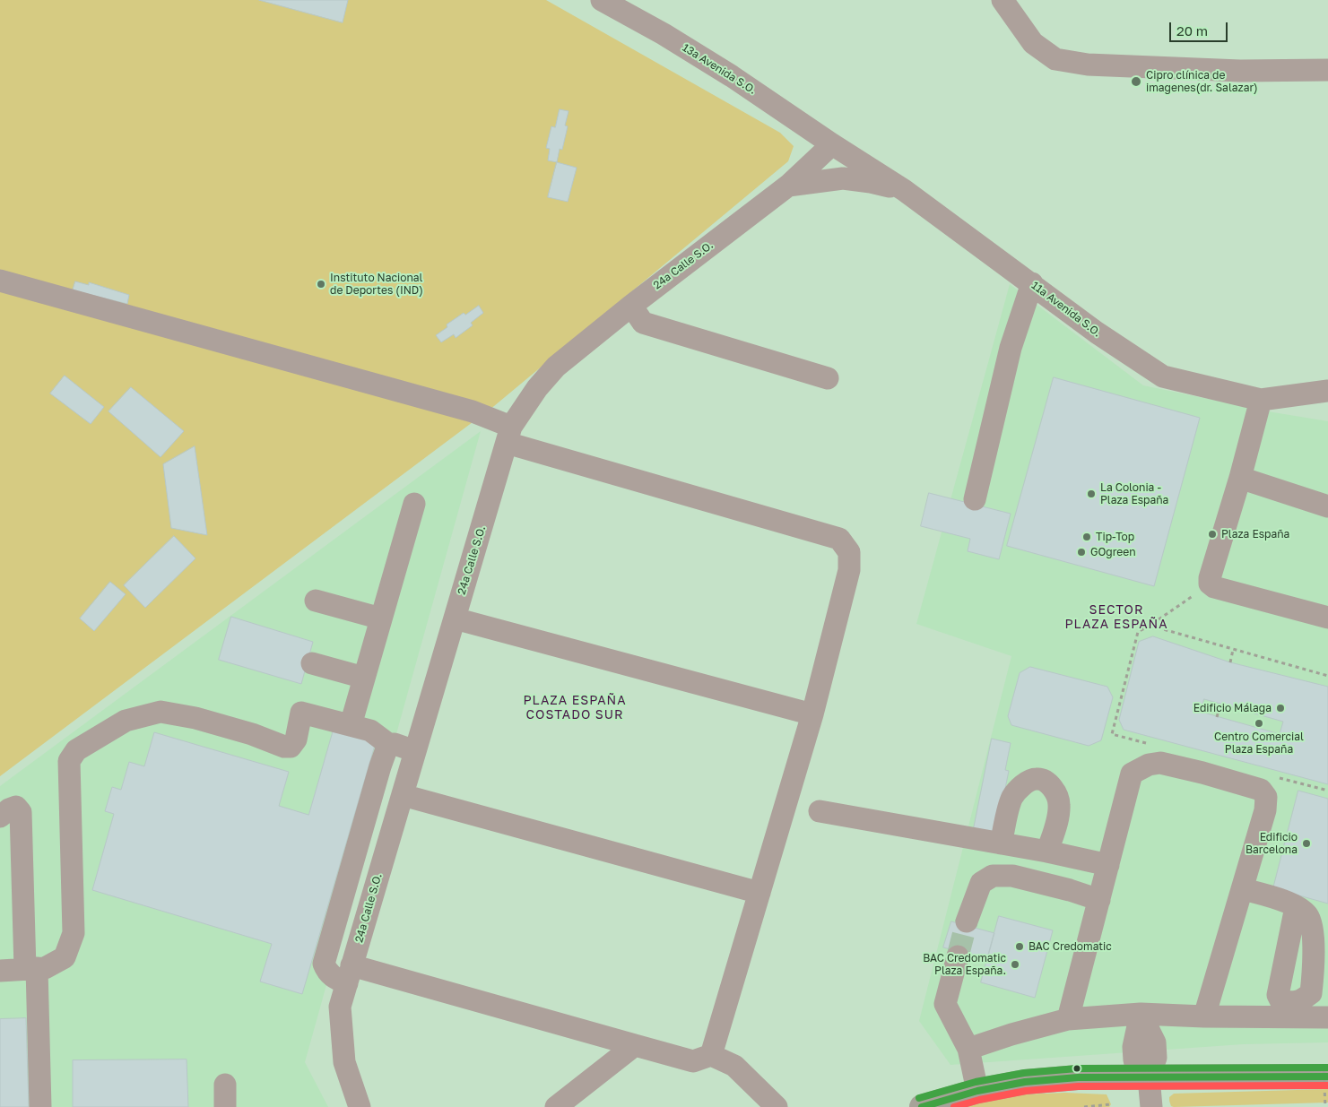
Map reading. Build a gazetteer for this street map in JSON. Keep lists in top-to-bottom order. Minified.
{"streets":{"street":["13a Avenida S.O.","24a Calle S.O.","11a Avenida S.O."]},"crossings":[["13a Avenida S.O.","24a Calle S.O."],["13a Avenida S.O.","11a Avenida S.O."],["24a Calle S.O.","11a Avenida S.O."]],"districts":["SECTOR PLAZA ESPAÑA","PLAZA ESPAÑA COSTADO SUR"],"places":["Cipro clínica de imagenes(dr. Salazar)","Instituto Nacional de Deportes (IND)","La Colonia - Plaza España","Plaza España","Tip-Top","GOgreen","Edificio Málaga","Centro Comercial Plaza España","Edificio Barcelona","BAC Credomatic","BAC Credomatic Plaza España."],"scale_bar":"20 m"}
